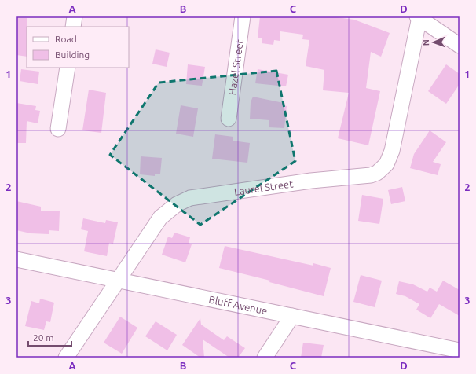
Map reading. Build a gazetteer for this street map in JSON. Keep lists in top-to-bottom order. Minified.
{"streets":{"street":["Hazel Street","Laurel Street","Bluff Avenue"]},"crossings":[["Laurel Street","Bluff Avenue"]],"legend":["Road","Building"],"scale_bar":"20 m","north":"left","grid":{"columns":["A","B","C","D"],"rows":["1","2","3"]}}
